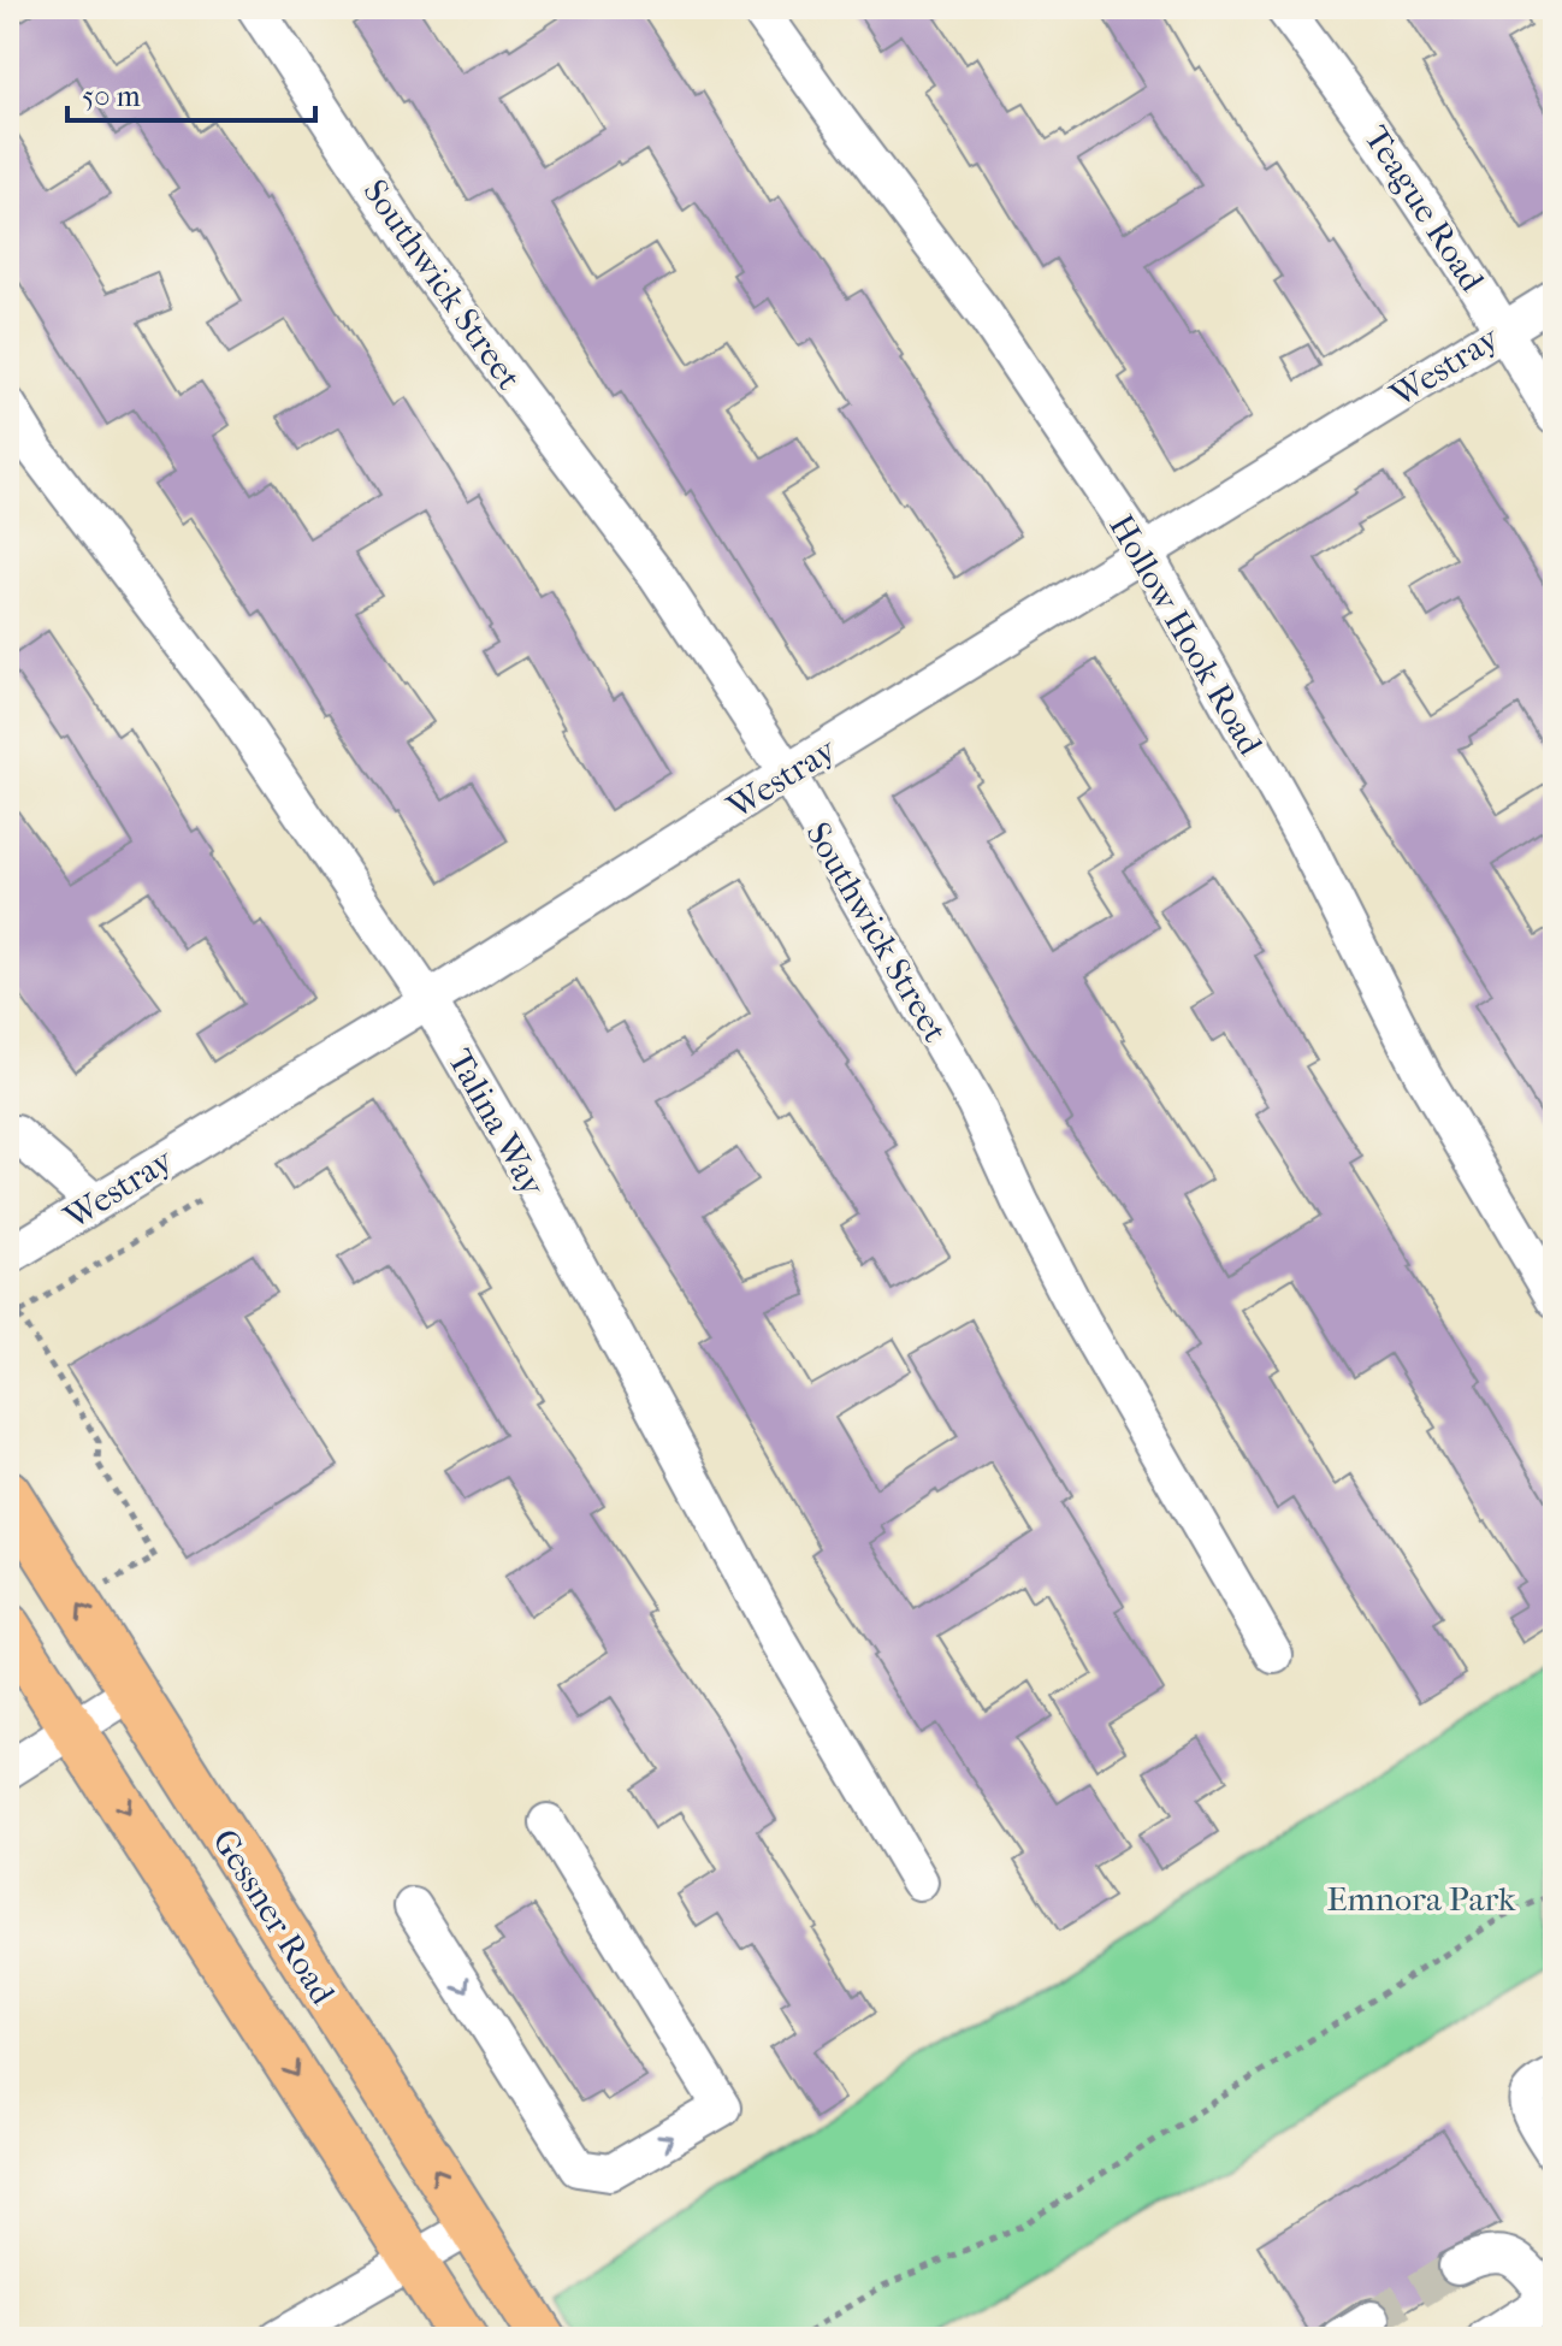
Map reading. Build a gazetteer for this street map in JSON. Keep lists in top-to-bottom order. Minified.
{"streets":{"main road":["Gessner Road"],"street":["Teague Road","Southwick Street","Westray","Hollow Hook Road","Talina Way"]},"crossings":[["Teague Road","Westray"],["Southwick Street","Westray"],["Westray","Hollow Hook Road"],["Westray","Talina Way"]],"parks":["Emnora Park"],"scale_bar":"50 m"}
